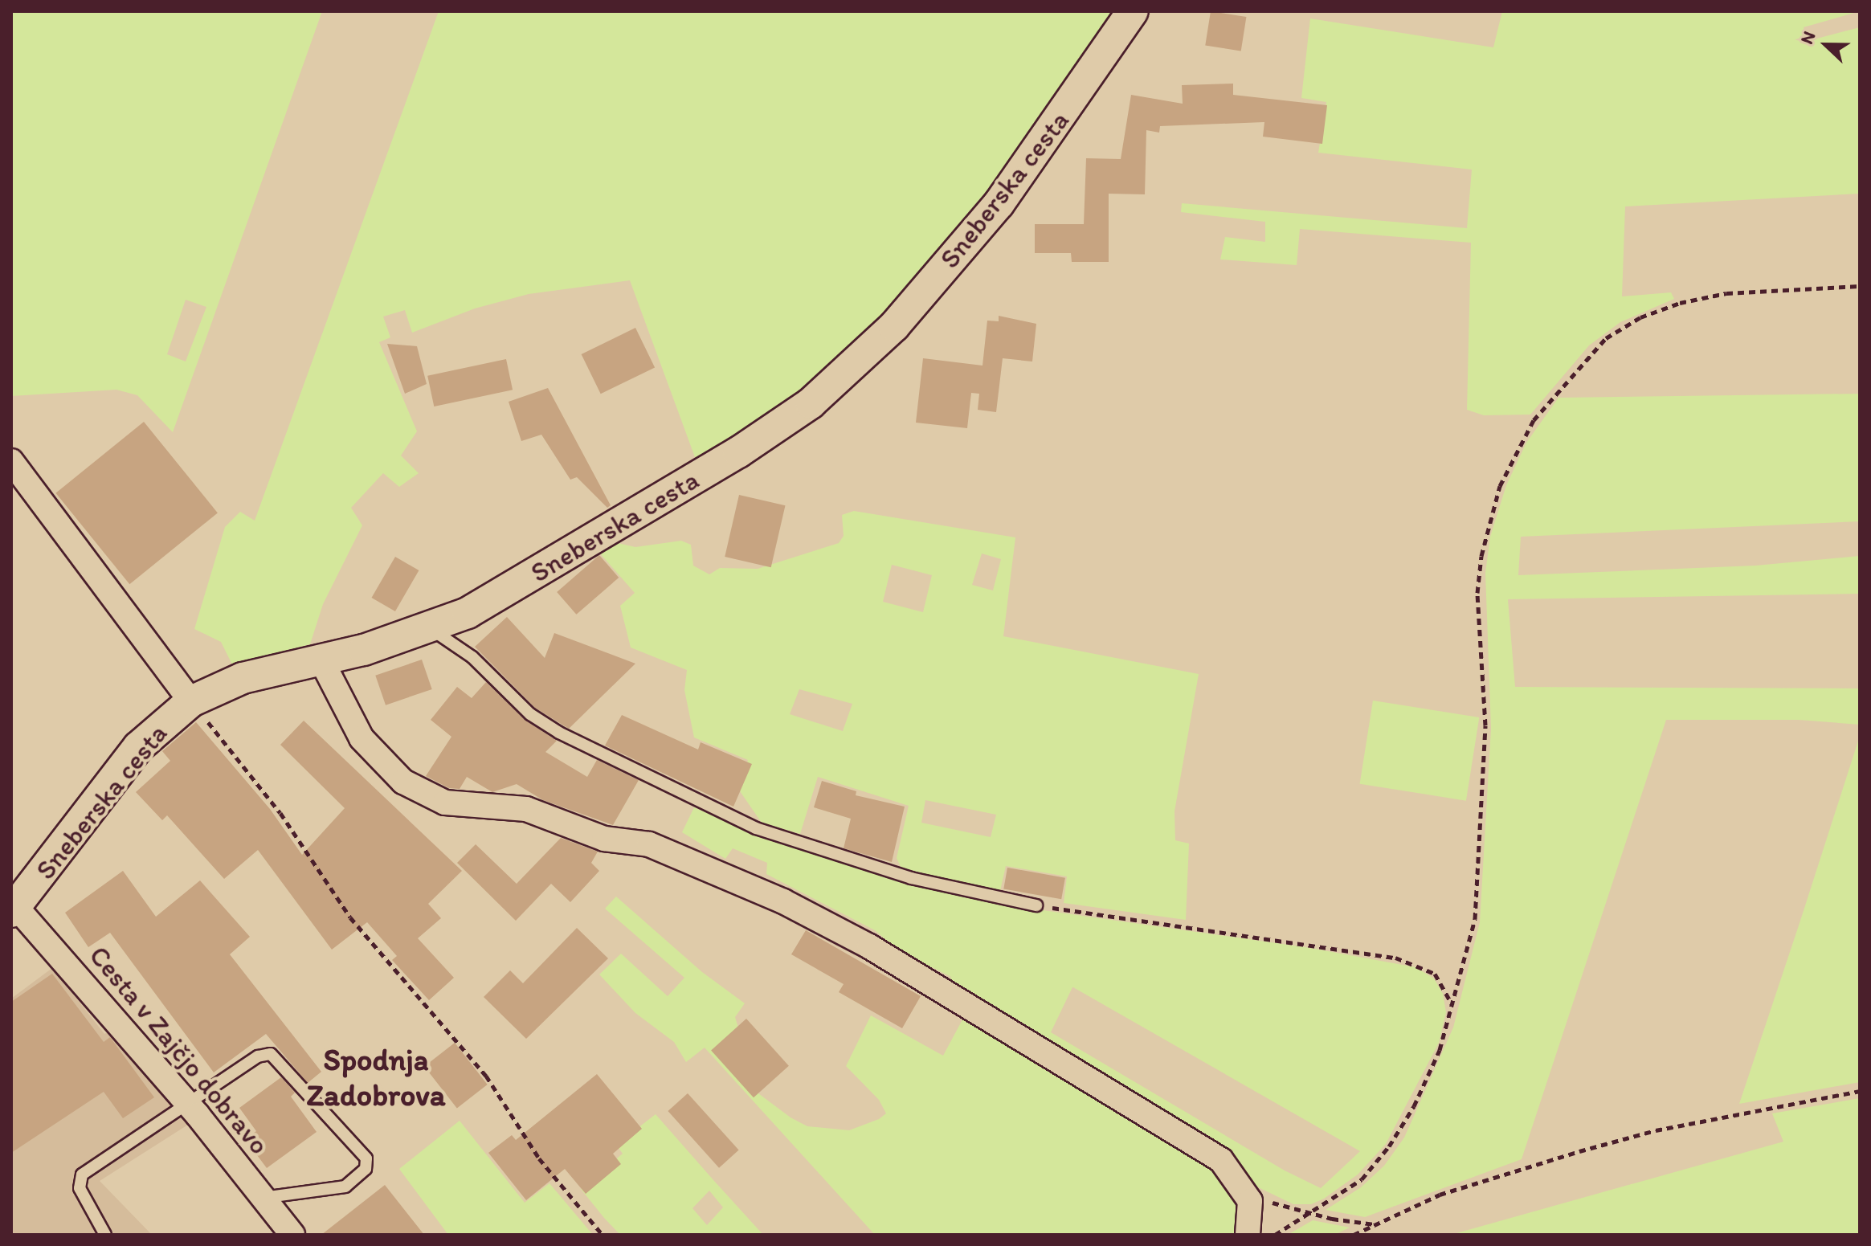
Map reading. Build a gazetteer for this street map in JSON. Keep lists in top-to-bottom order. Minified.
{"streets":{"street":["Sneberska cesta","Cesta v Zajčjo dobravo"]},"crossings":[["Sneberska cesta","Cesta v Zajčjo dobravo"]],"districts":["Spodnja Zadobrova"],"north":"left"}
